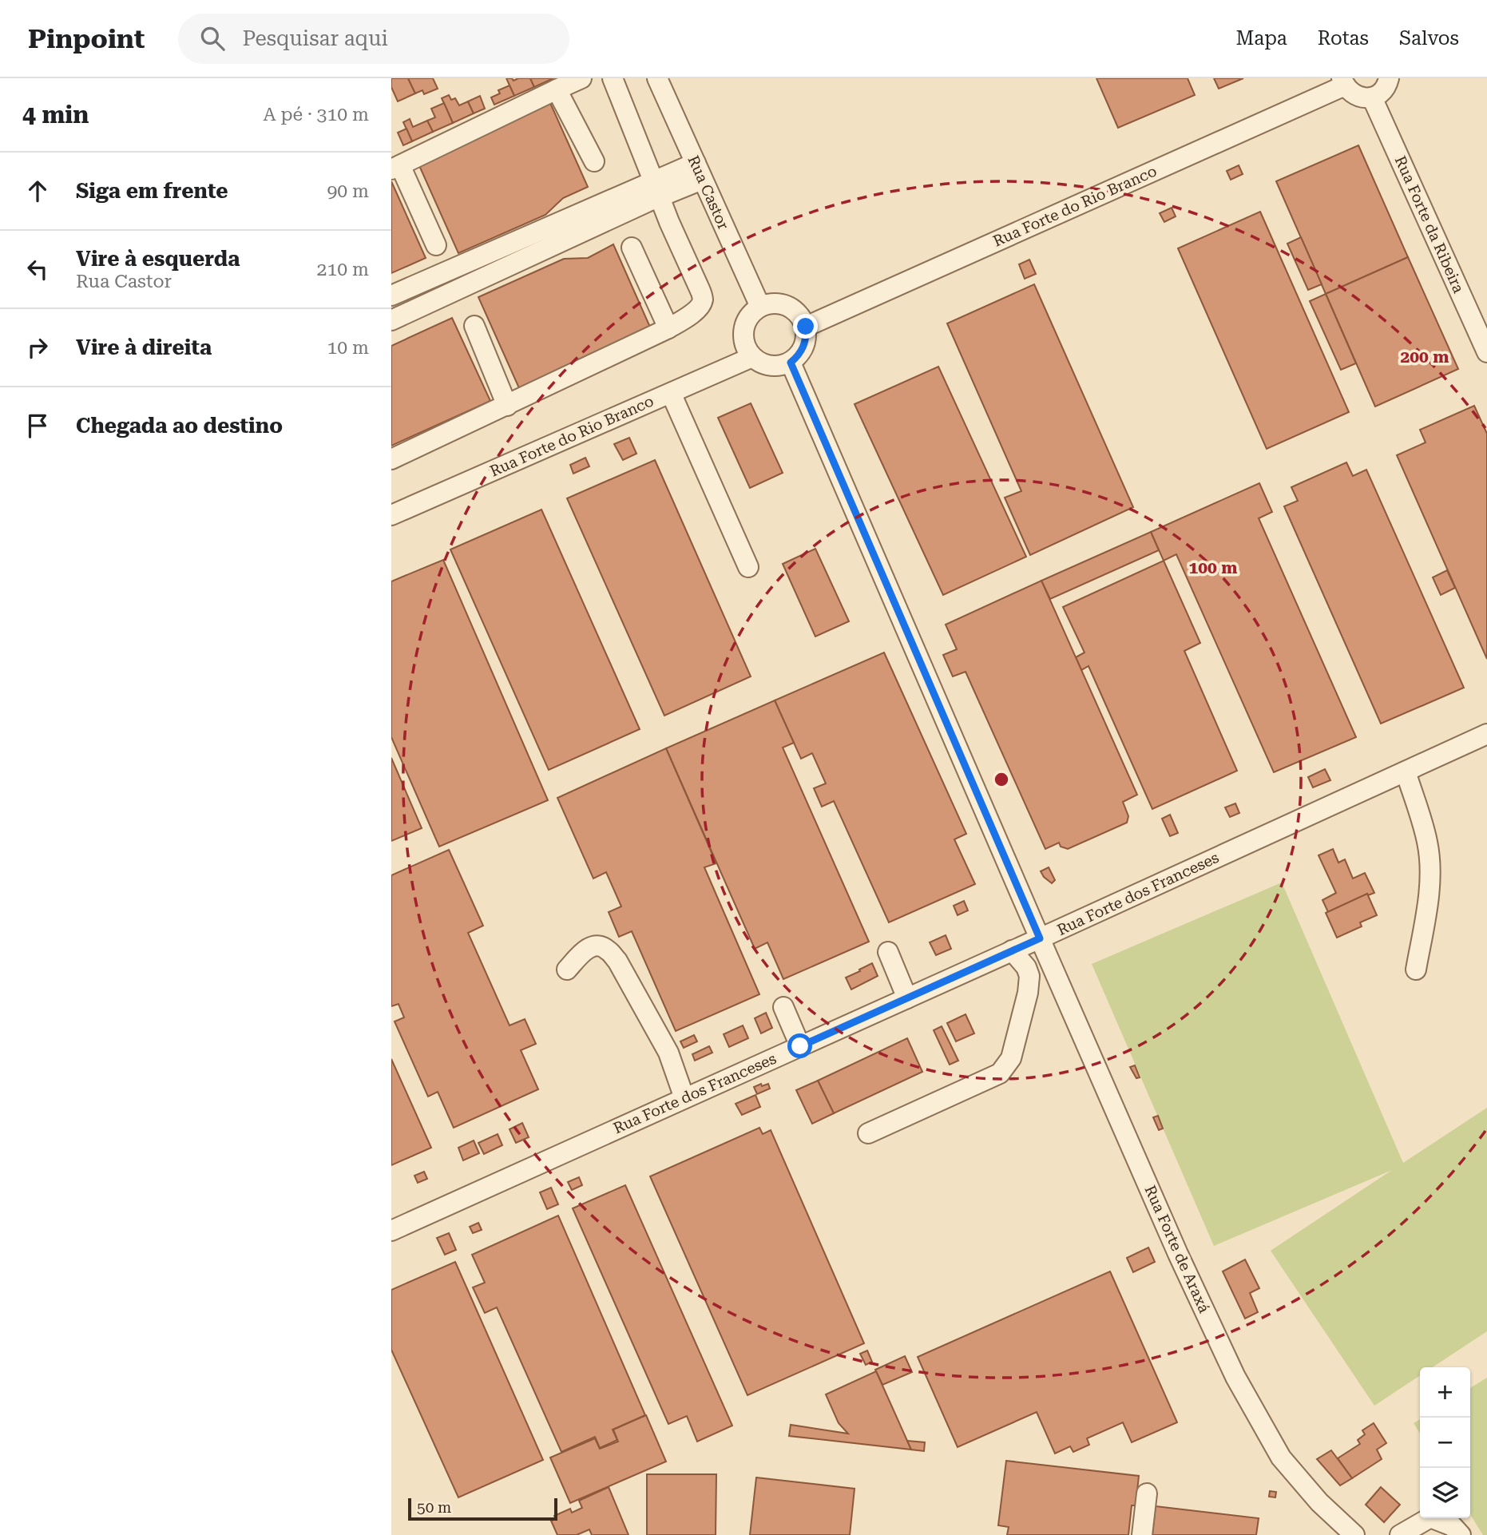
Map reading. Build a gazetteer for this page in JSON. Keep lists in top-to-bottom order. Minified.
{"streets":{"street":["Rua Castor","Rua Forte do Rio Branco","Rua Forte da Ribeira","Rua Forte dos Franceses","Rua Forte de Araxá"]},"crossings":[["Rua Castor","Rua Forte do Rio Branco"],["Rua Forte dos Franceses","Rua Forte de Araxá"]],"scale_bar":"50 m","page":{"header":"Pinpoint","search":"Pesquisar aqui","nav":["Mapa","Rotas","Salvos"],"heading":["4 min","A pé · 310 m"],"list":[["Siga em frente","90 m"],["Vire à esquerda","Rua Castor","210 m"],["Vire à direita","10 m"],"Chegada ao destino"],"map_buttons":["+","−"],"scale":"50 m"},"rings":["200 m","100 m"]}
